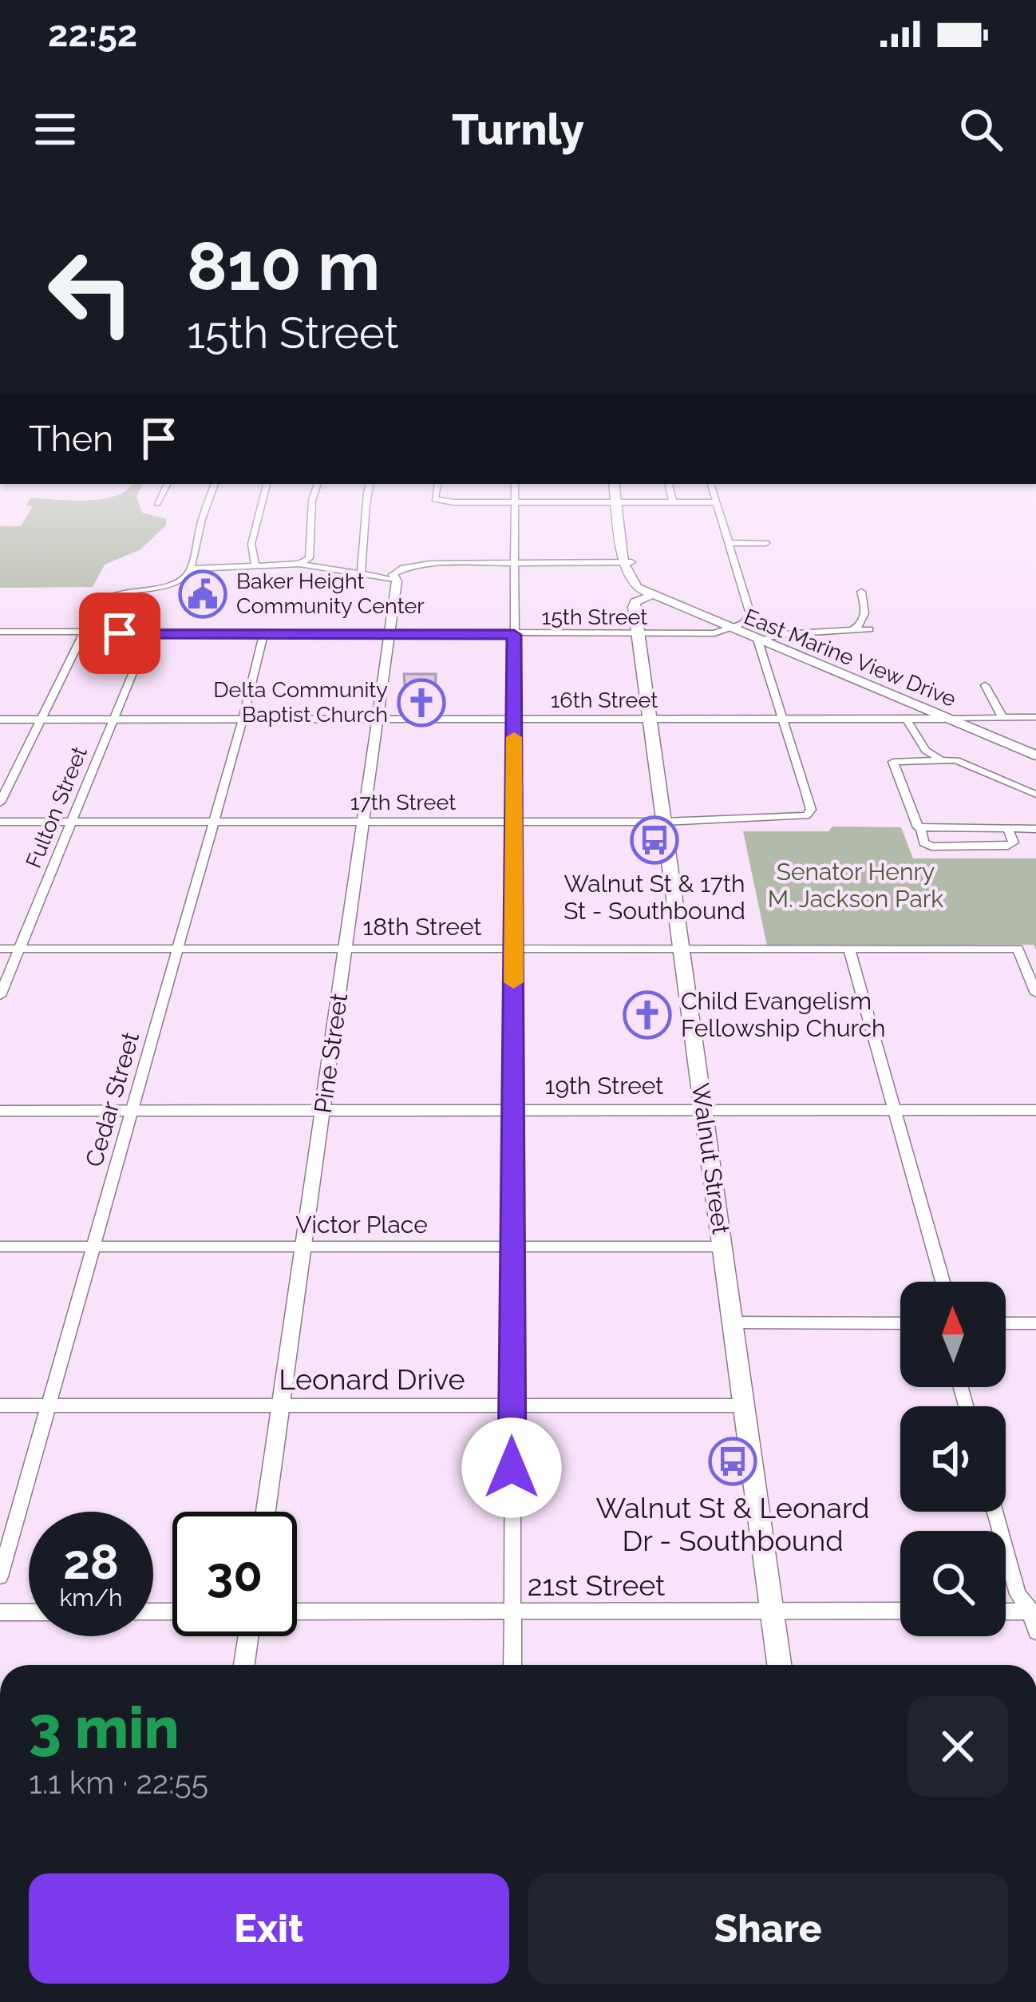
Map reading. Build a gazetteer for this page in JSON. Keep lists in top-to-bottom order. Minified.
{"streets":{"main road":["East Marine View Drive","Walnut Street"],"street":["15th Street","16th Street","17th Street","Fulton Street","18th Street","Pine Street","19th Street","Cedar Street","Victor Place","Leonard Drive","21st Street"]},"crossings":[["15th Street","East Marine View Drive"],["15th Street","Fulton Street"],["15th Street","Pine Street"],["15th Street","Cedar Street"],["15th Street","Walnut Street"],["East Marine View Drive","16th Street"],["East Marine View Drive","Walnut Street"],["16th Street","17th Street"],["16th Street","Fulton Street"],["16th Street","Pine Street"],["16th Street","Cedar Street"],["16th Street","Walnut Street"],["17th Street","Fulton Street"],["17th Street","Pine Street"],["17th Street","Cedar Street"],["17th Street","Walnut Street"],["Fulton Street","18th Street"],["18th Street","Pine Street"],["18th Street","Cedar Street"],["18th Street","Walnut Street"],["Pine Street","19th Street"],["Pine Street","Victor Place"],["Pine Street","Leonard Drive"],["19th Street","Cedar Street"],["19th Street","Walnut Street"],["Cedar Street","Victor Place"],["Cedar Street","Leonard Drive"],["Walnut Street","Victor Place"],["Walnut Street","Leonard Drive"],["Walnut Street","21st Street"]],"parks":["Senator Henry M. Jackson Park"],"places":{"public building":["Baker Height Community Center"],"church":["Delta Community Baptist Church","Child Evangelism Fellowship Church"],"bus stop":["Walnut St & 17th St - Southbound","Walnut St & Leonard Dr - Southbound"]},"north":"top","page":{"status":"22:52","header":"Turnly","turn":["810 m","15th Street"],"then":"Then","speed":"28 km/h","limit":"30","heading":["3 min","1.1 km · 22:55"],"buttons":["Exit","Share"]}}
